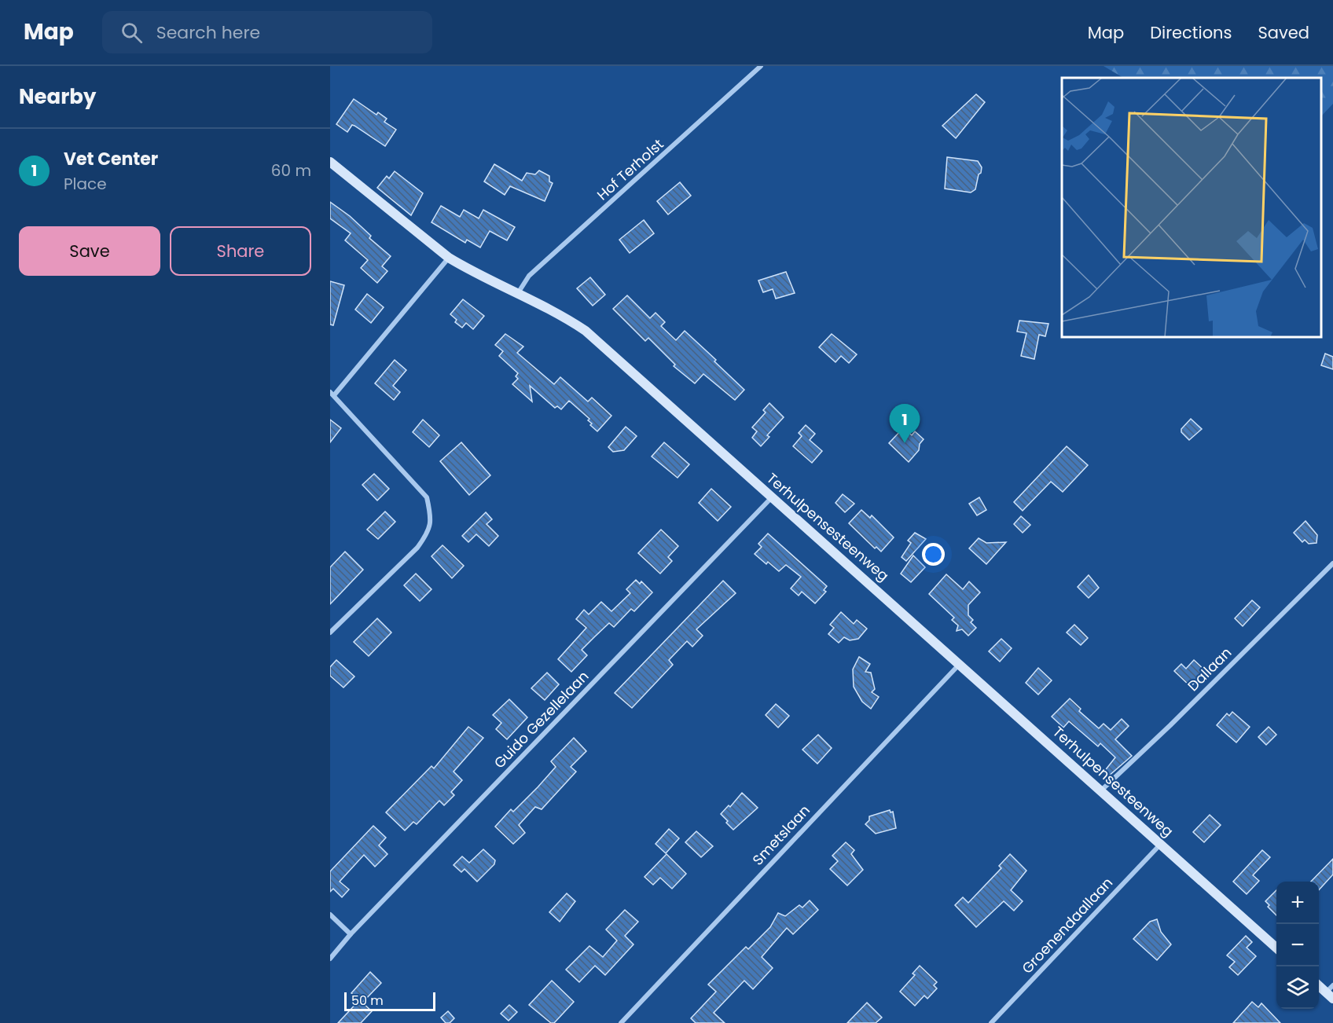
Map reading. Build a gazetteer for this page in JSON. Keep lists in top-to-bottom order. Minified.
{"streets":{"main road":["Terhulpensesteenweg"],"street":["Hof Terholst","Dallaan","Guido Gezellelaan","Smetslaan","Groenendaallaan"]},"crossings":[["Hof Terholst","Terhulpensesteenweg"],["Terhulpensesteenweg","Dallaan"],["Terhulpensesteenweg","Guido Gezellelaan"],["Terhulpensesteenweg","Smetslaan"],["Terhulpensesteenweg","Groenendaallaan"]],"scale_bar":"50 m","page":{"header":"Map","search":"Search here","nav":["Map","Directions","Saved"],"heading":"Nearby","list":[{"mark":"1","name":"Vet Center","note":"Place","value":"60 m"}],"buttons":["Save","Share"],"pins":"1","map_buttons":["+","−"],"scale":"50 m"}}
